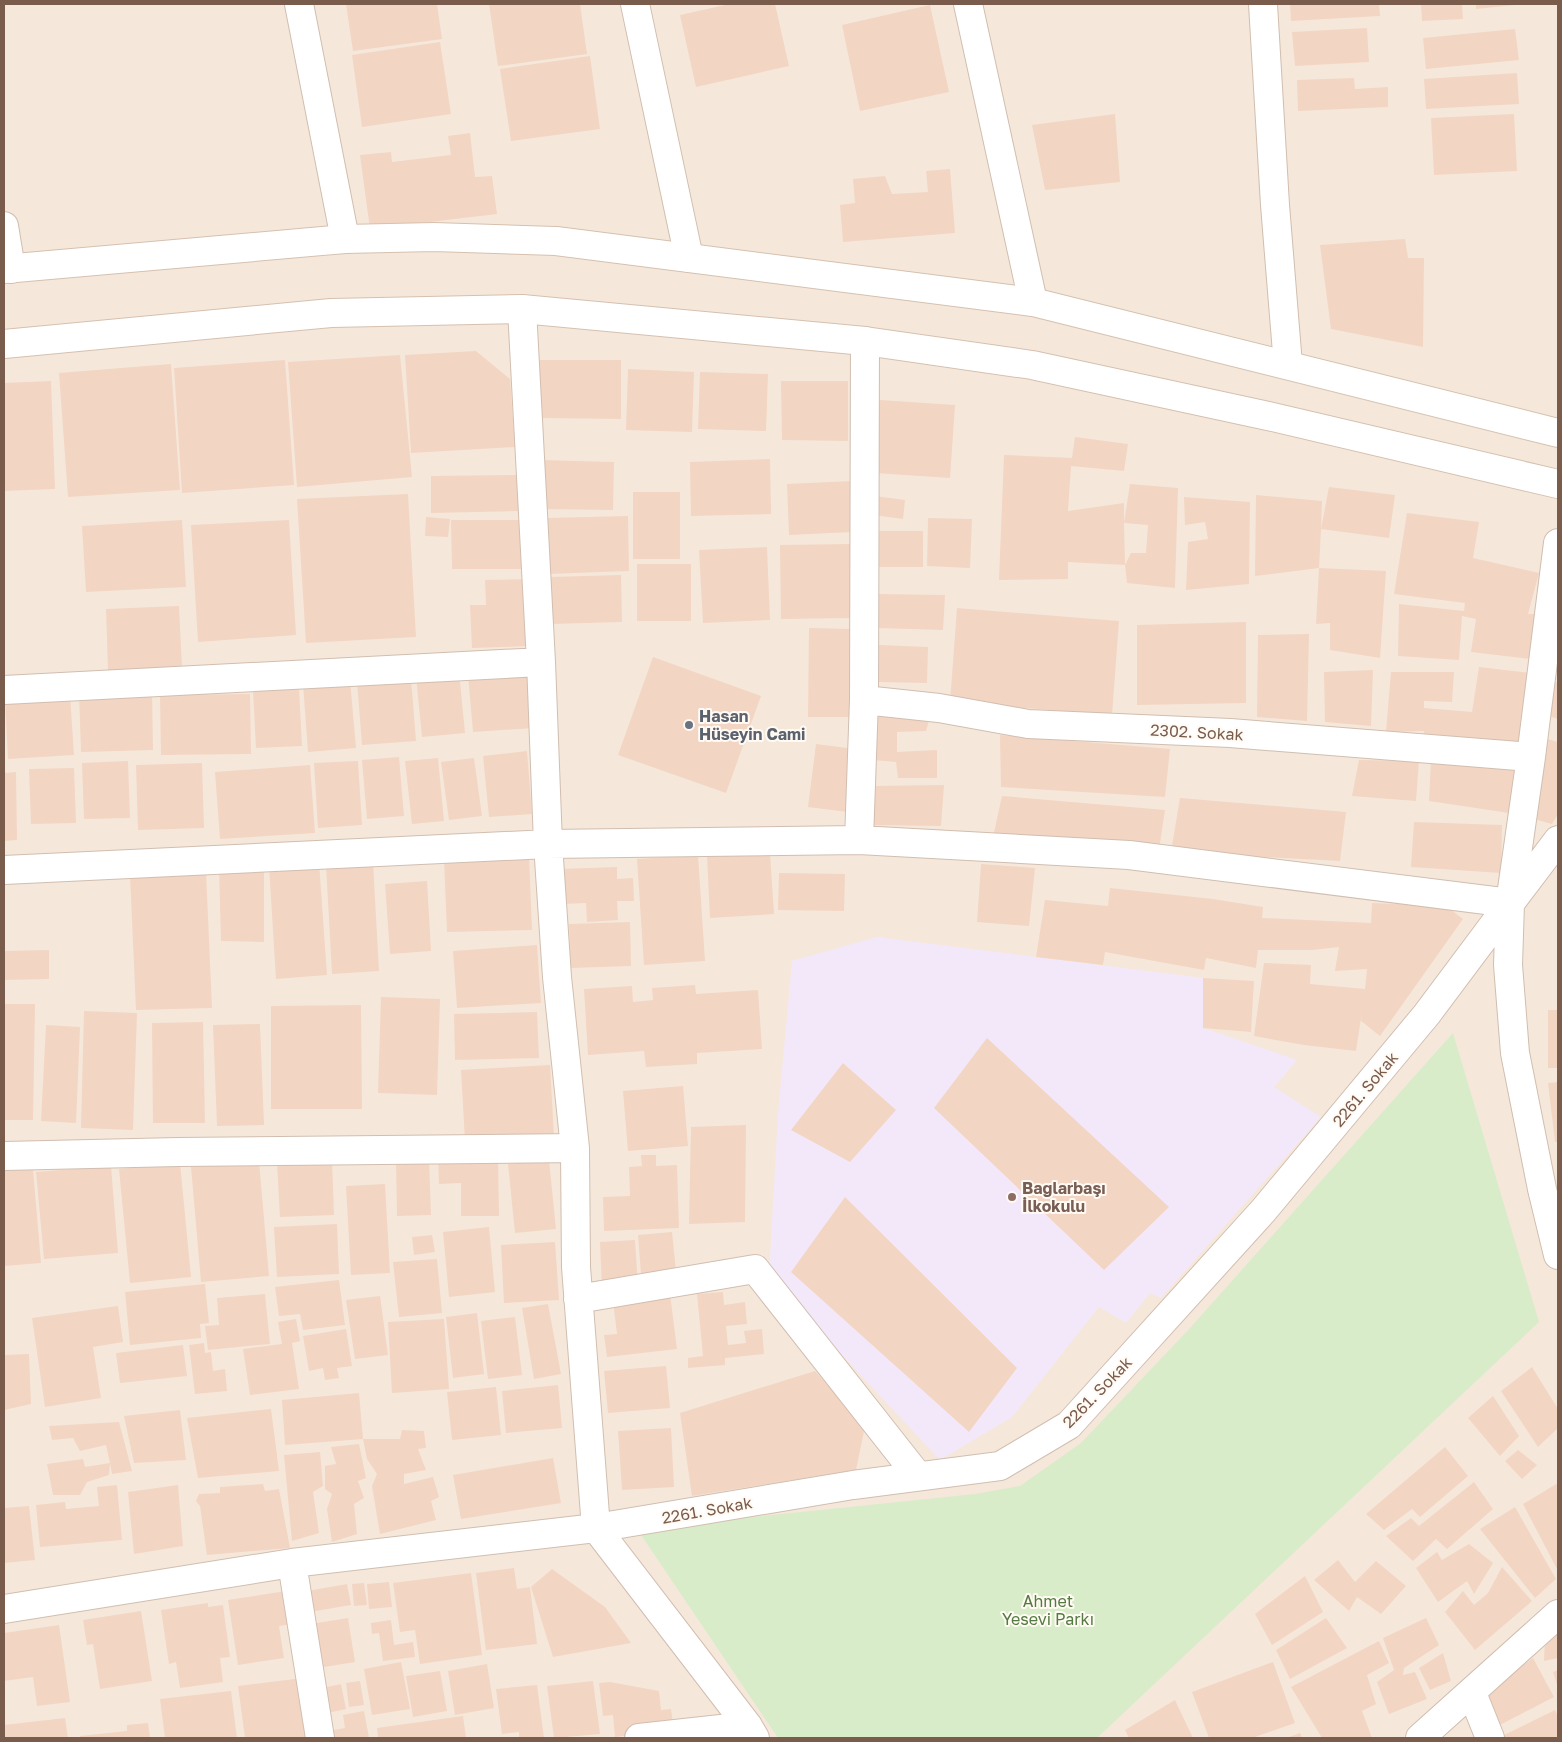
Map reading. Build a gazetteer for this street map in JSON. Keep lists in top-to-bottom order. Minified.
{"streets":{"street":["2302. Sokak","2261. Sokak"]},"parks":["Ahmet Yesevi Parkı"],"places":["Hasan Hüseyin Cami","Bağlarbaşı İlkokulu"]}
